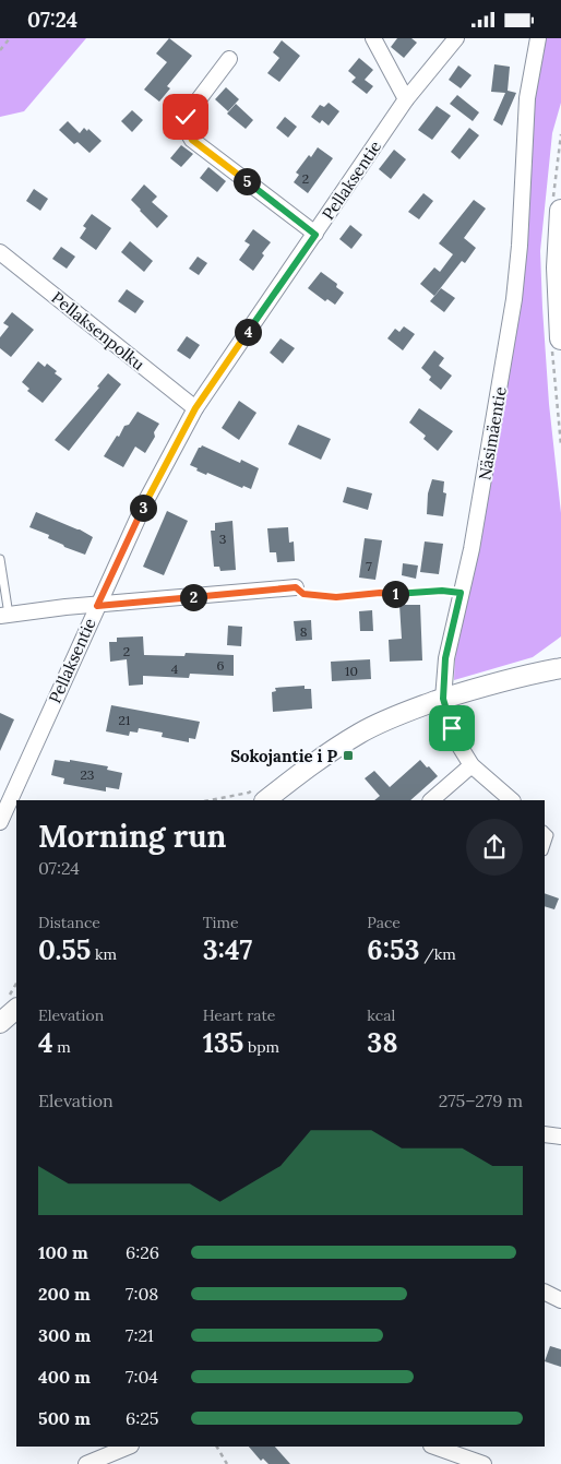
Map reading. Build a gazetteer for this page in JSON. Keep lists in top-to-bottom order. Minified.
{"streets":{"street":["Pellaksentie","Pellaksenpolku","Näsimäentie"]},"crossings":[["Pellaksentie","Pellaksenpolku"]],"places":{"transit":["Sokojantie i P"]},"house_numbers":["2","3","7","8","2","6","4","10","21","23"],"page":{"status":"07:24","pins":["5","4","3","1","2"],"heading":["Morning run","07:24"],"stats":[["Distance","0.55 km"],["Time","3:47"],["Pace","6:53 /km"],["Elevation","4 m"],["Heart rate","135 bpm"],["kcal","38"]],"chart":["Elevation","275–279 m"],"list":[{"name":"100 m","note":"6:26"},{"name":"200 m","note":"7:08"},{"name":"300 m","note":"7:21"},{"name":"400 m","note":"7:04"},{"name":"500 m","note":"6:25"}]}}
